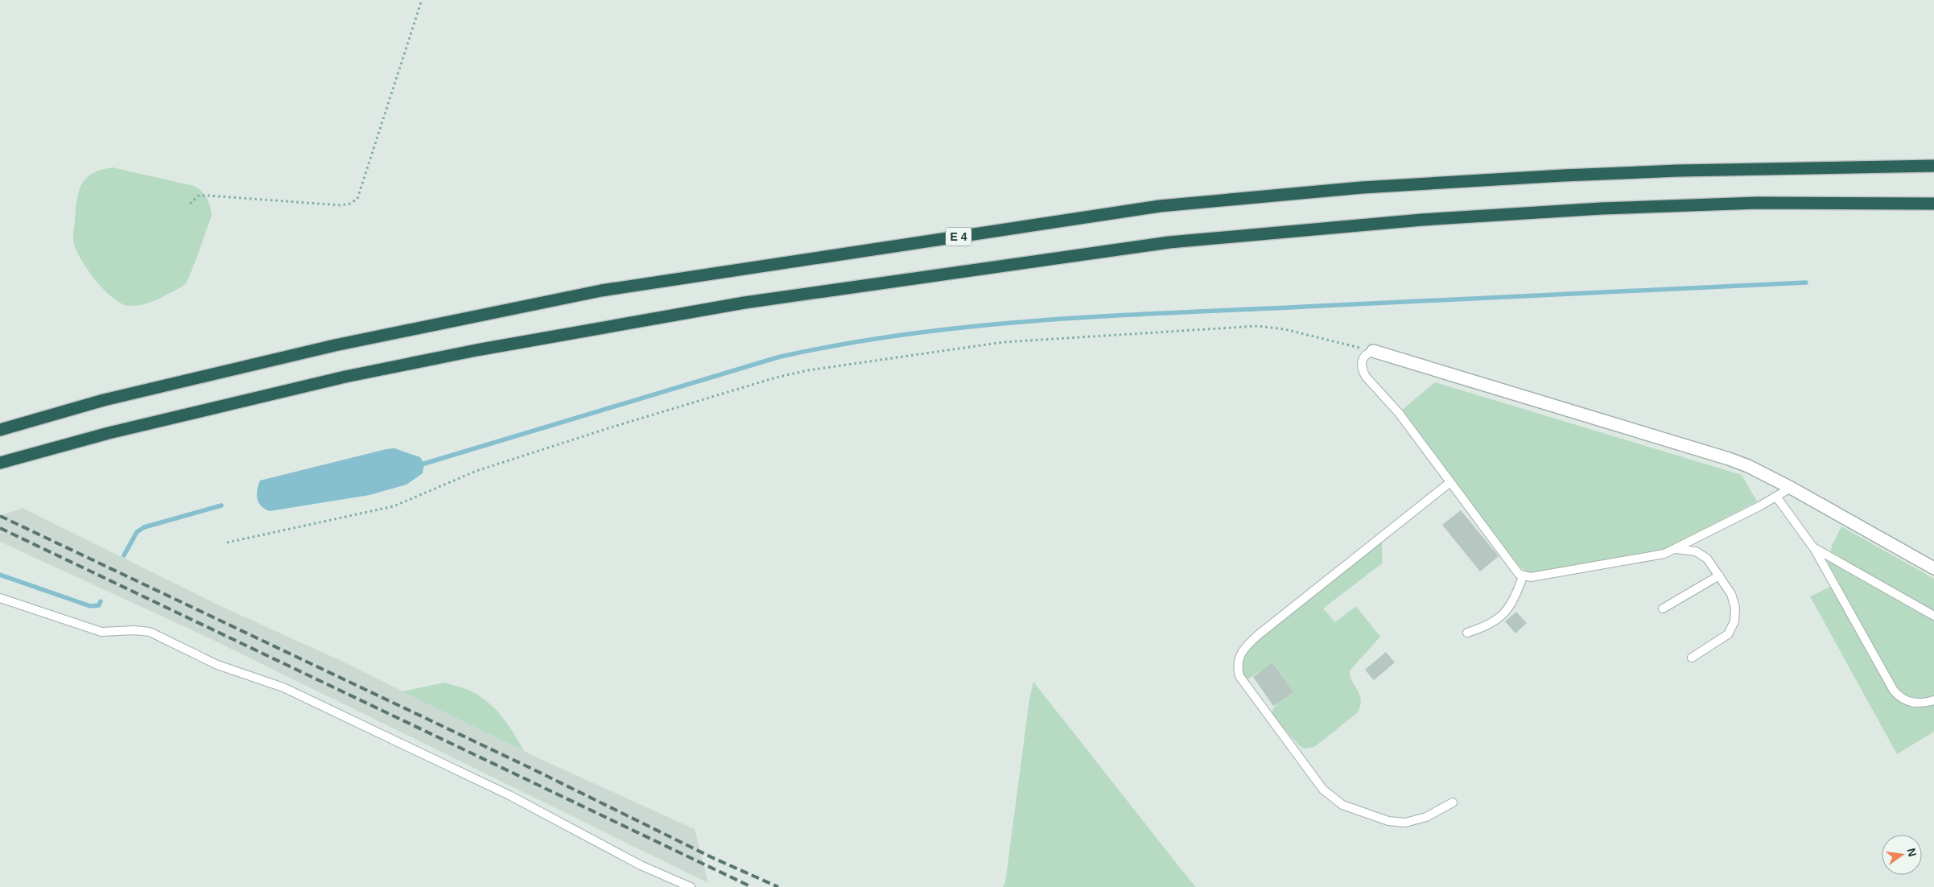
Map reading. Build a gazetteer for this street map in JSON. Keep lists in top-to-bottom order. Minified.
{"streets":{"highway":["E 4"]},"north":"right"}
